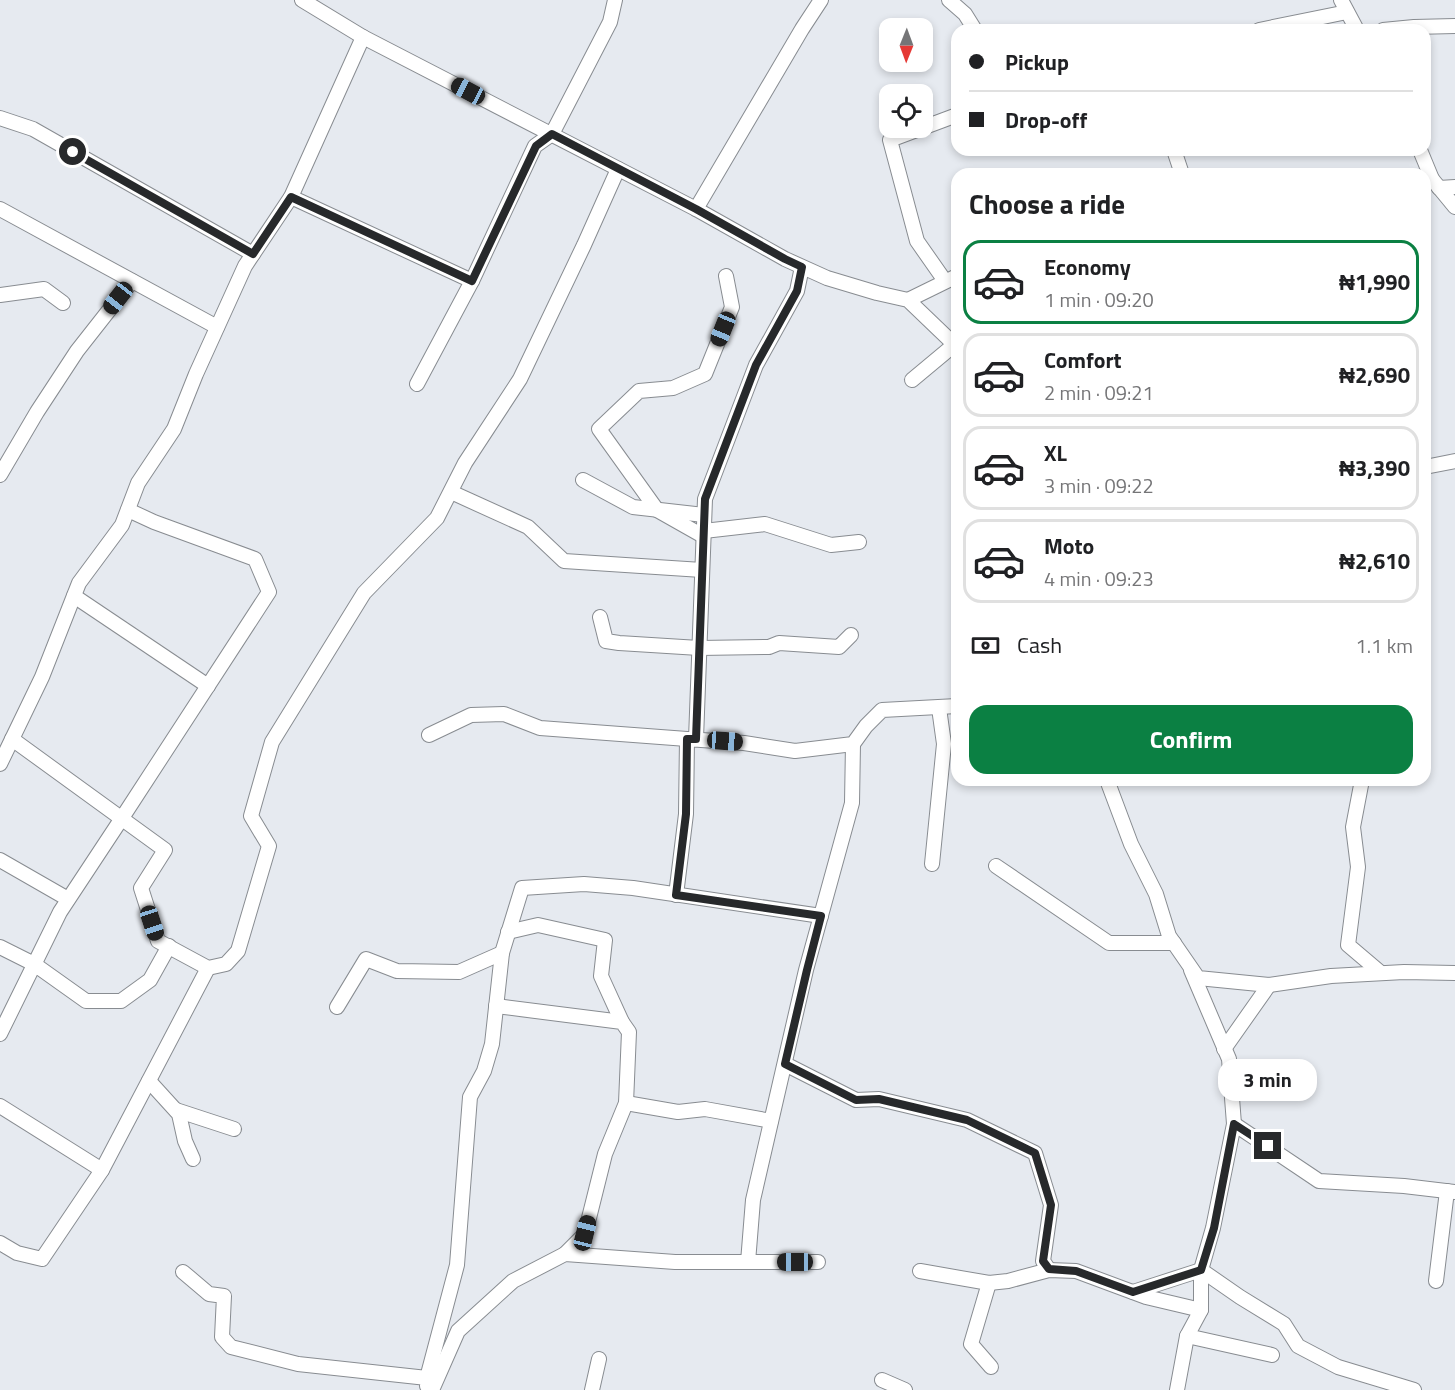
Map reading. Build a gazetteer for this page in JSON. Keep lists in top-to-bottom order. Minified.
{"north":"bottom","page":{"banner":["Pickup","Drop-off"],"heading":"Choose a ride","list":[{"name":"Economy","note":"1 min · 09:20","value":"₦1,990"},{"name":"Comfort","note":"2 min · 09:21","value":"₦2,690"},{"name":"XL","note":"3 min · 09:22","value":"₦3,390"},{"name":"Moto","note":"4 min · 09:23","value":"₦2,610"}],"pay":["Cash","1.1 km"],"buttons":"Confirm","bubble":"3 min"}}
